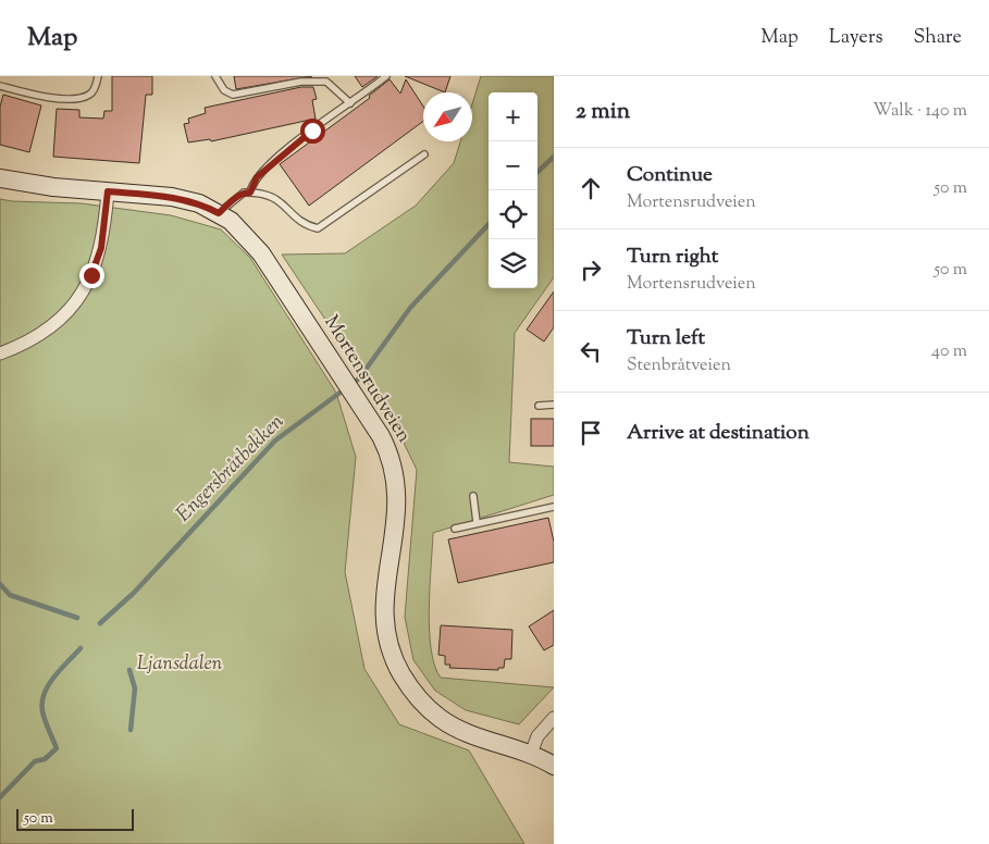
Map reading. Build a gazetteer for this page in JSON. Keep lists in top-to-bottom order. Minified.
{"streets":{"street":["Mortensrudveien"]},"water":["Engersbråtbekken"],"parks":["Ljansdalen"],"scale_bar":"50 m","north":"bottom left","page":{"header":"Map","nav":["Map","Layers","Share"],"heading":["2 min","Walk · 140 m"],"map_buttons":["+","−"],"list":[["Continue","Mortensrudveien","50 m"],["Turn right","Mortensrudveien","50 m"],["Turn left","Stenbråtveien","40 m"],"Arrive at destination"],"scale":"50 m"}}
